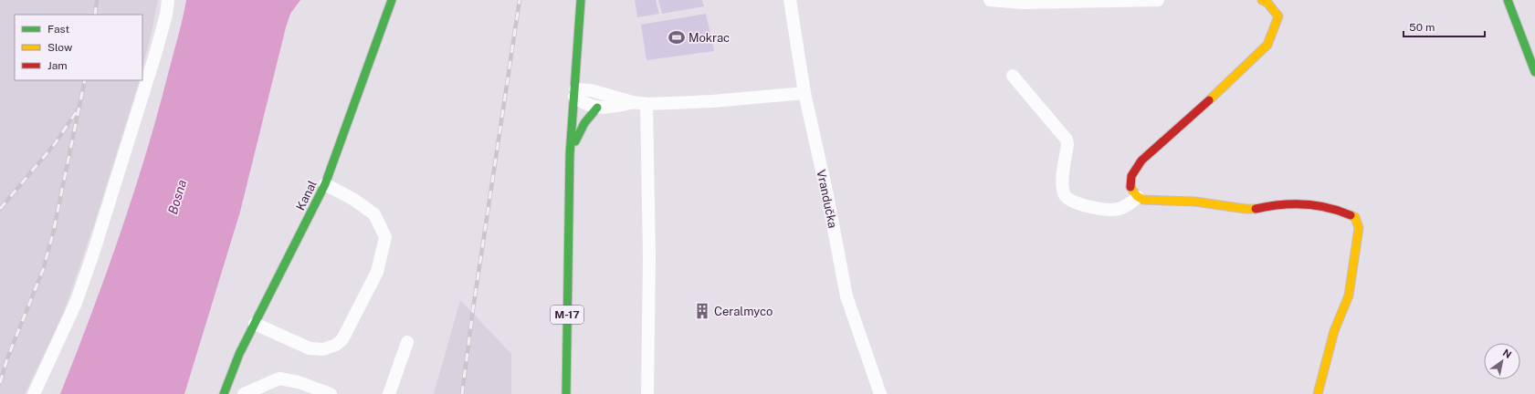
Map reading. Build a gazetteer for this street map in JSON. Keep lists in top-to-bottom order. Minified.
{"streets":{"main road":["Kanal","M-17"],"street":["Vrandučka"]},"water":["Bosna"],"places":{"sports":["Mokrac"],"building":["Ceralmyco"]},"legend":["Fast","Slow","Jam"],"scale_bar":"50 m","north":"top right"}
